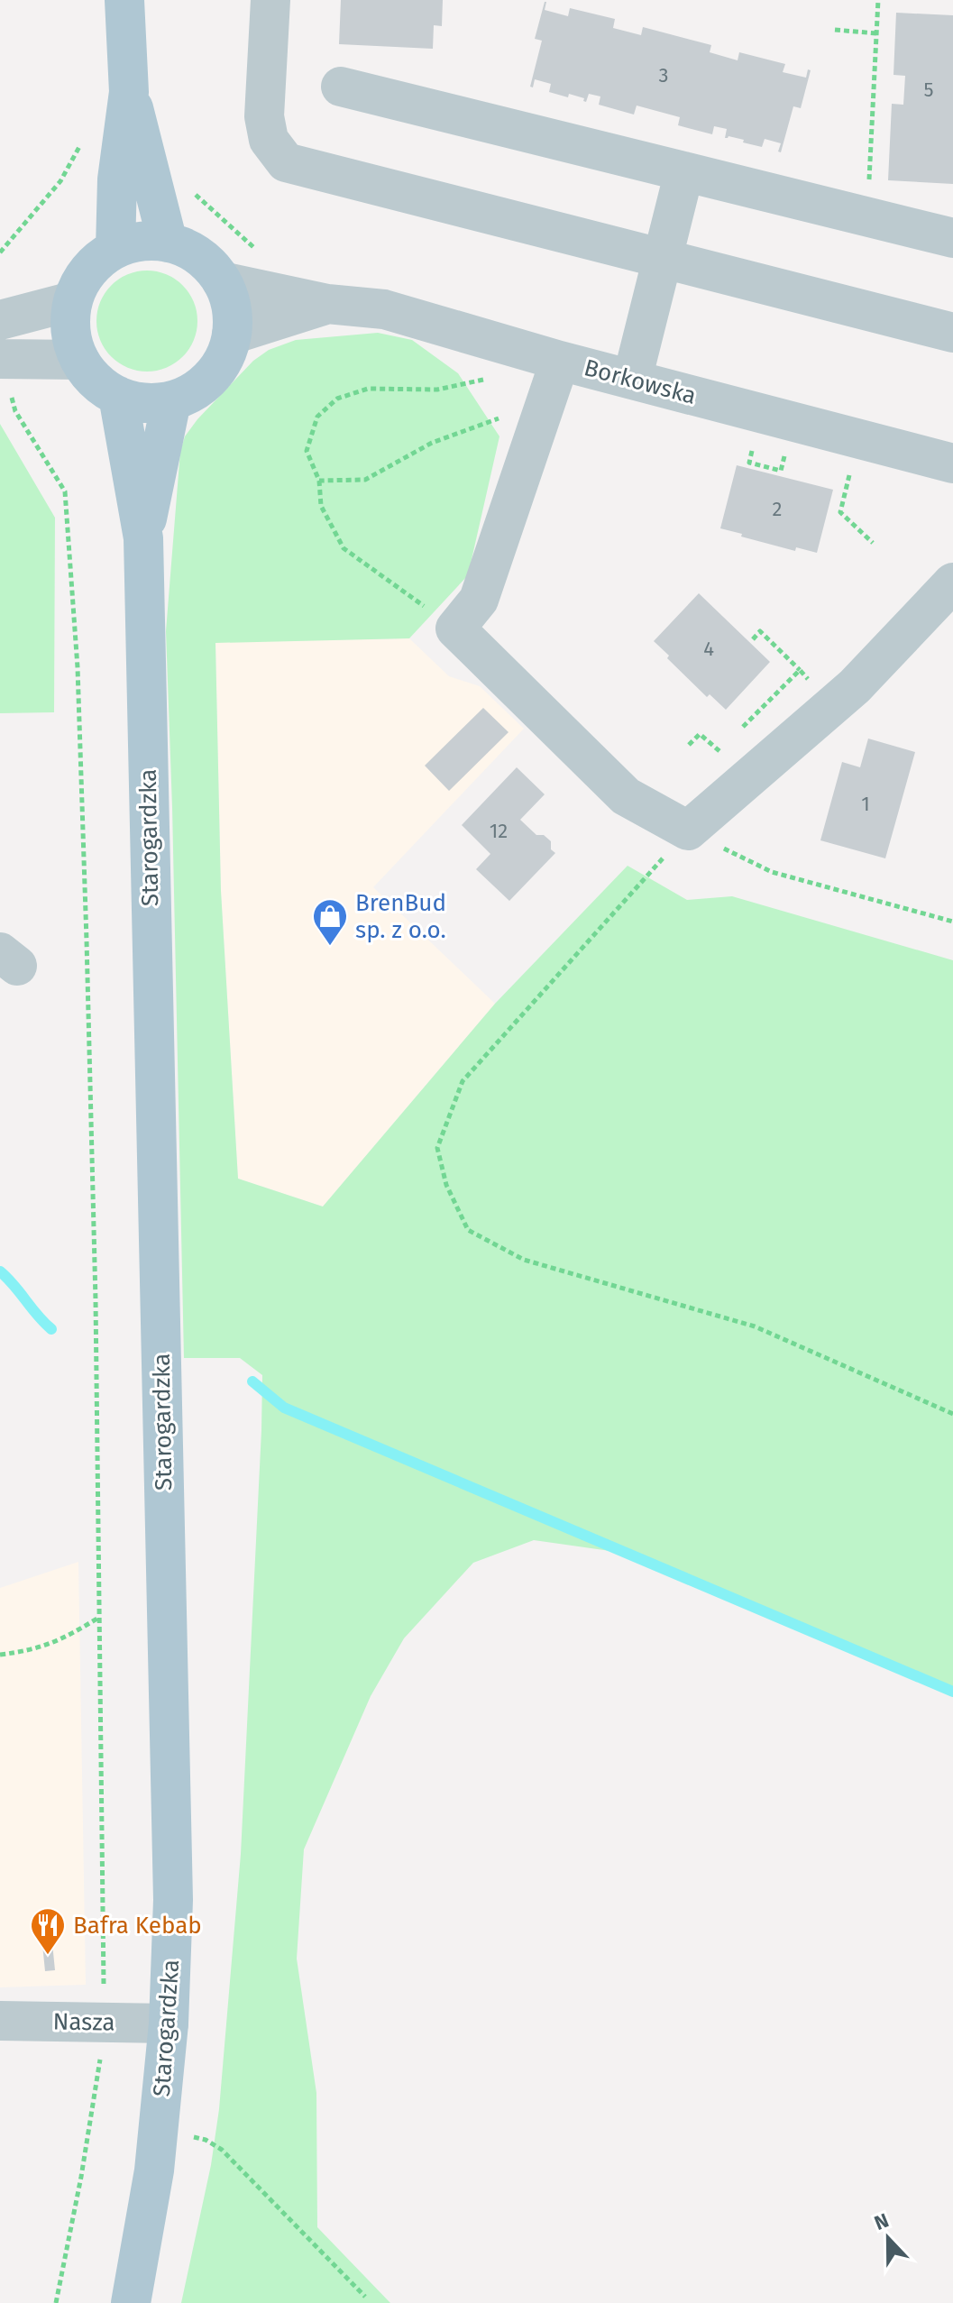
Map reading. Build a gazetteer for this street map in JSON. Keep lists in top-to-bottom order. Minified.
{"streets":{"main road":["Starogardzka"],"street":["Borkowska","Nasza"]},"crossings":[["Borkowska","Starogardzka"],["Starogardzka","Nasza"]],"places":{"shop":["BrenBud sp. z o.o."],"restaurant":["Bafra Kebab"]},"house_numbers":["3","5","2","4","1","12"],"north":"top"}
